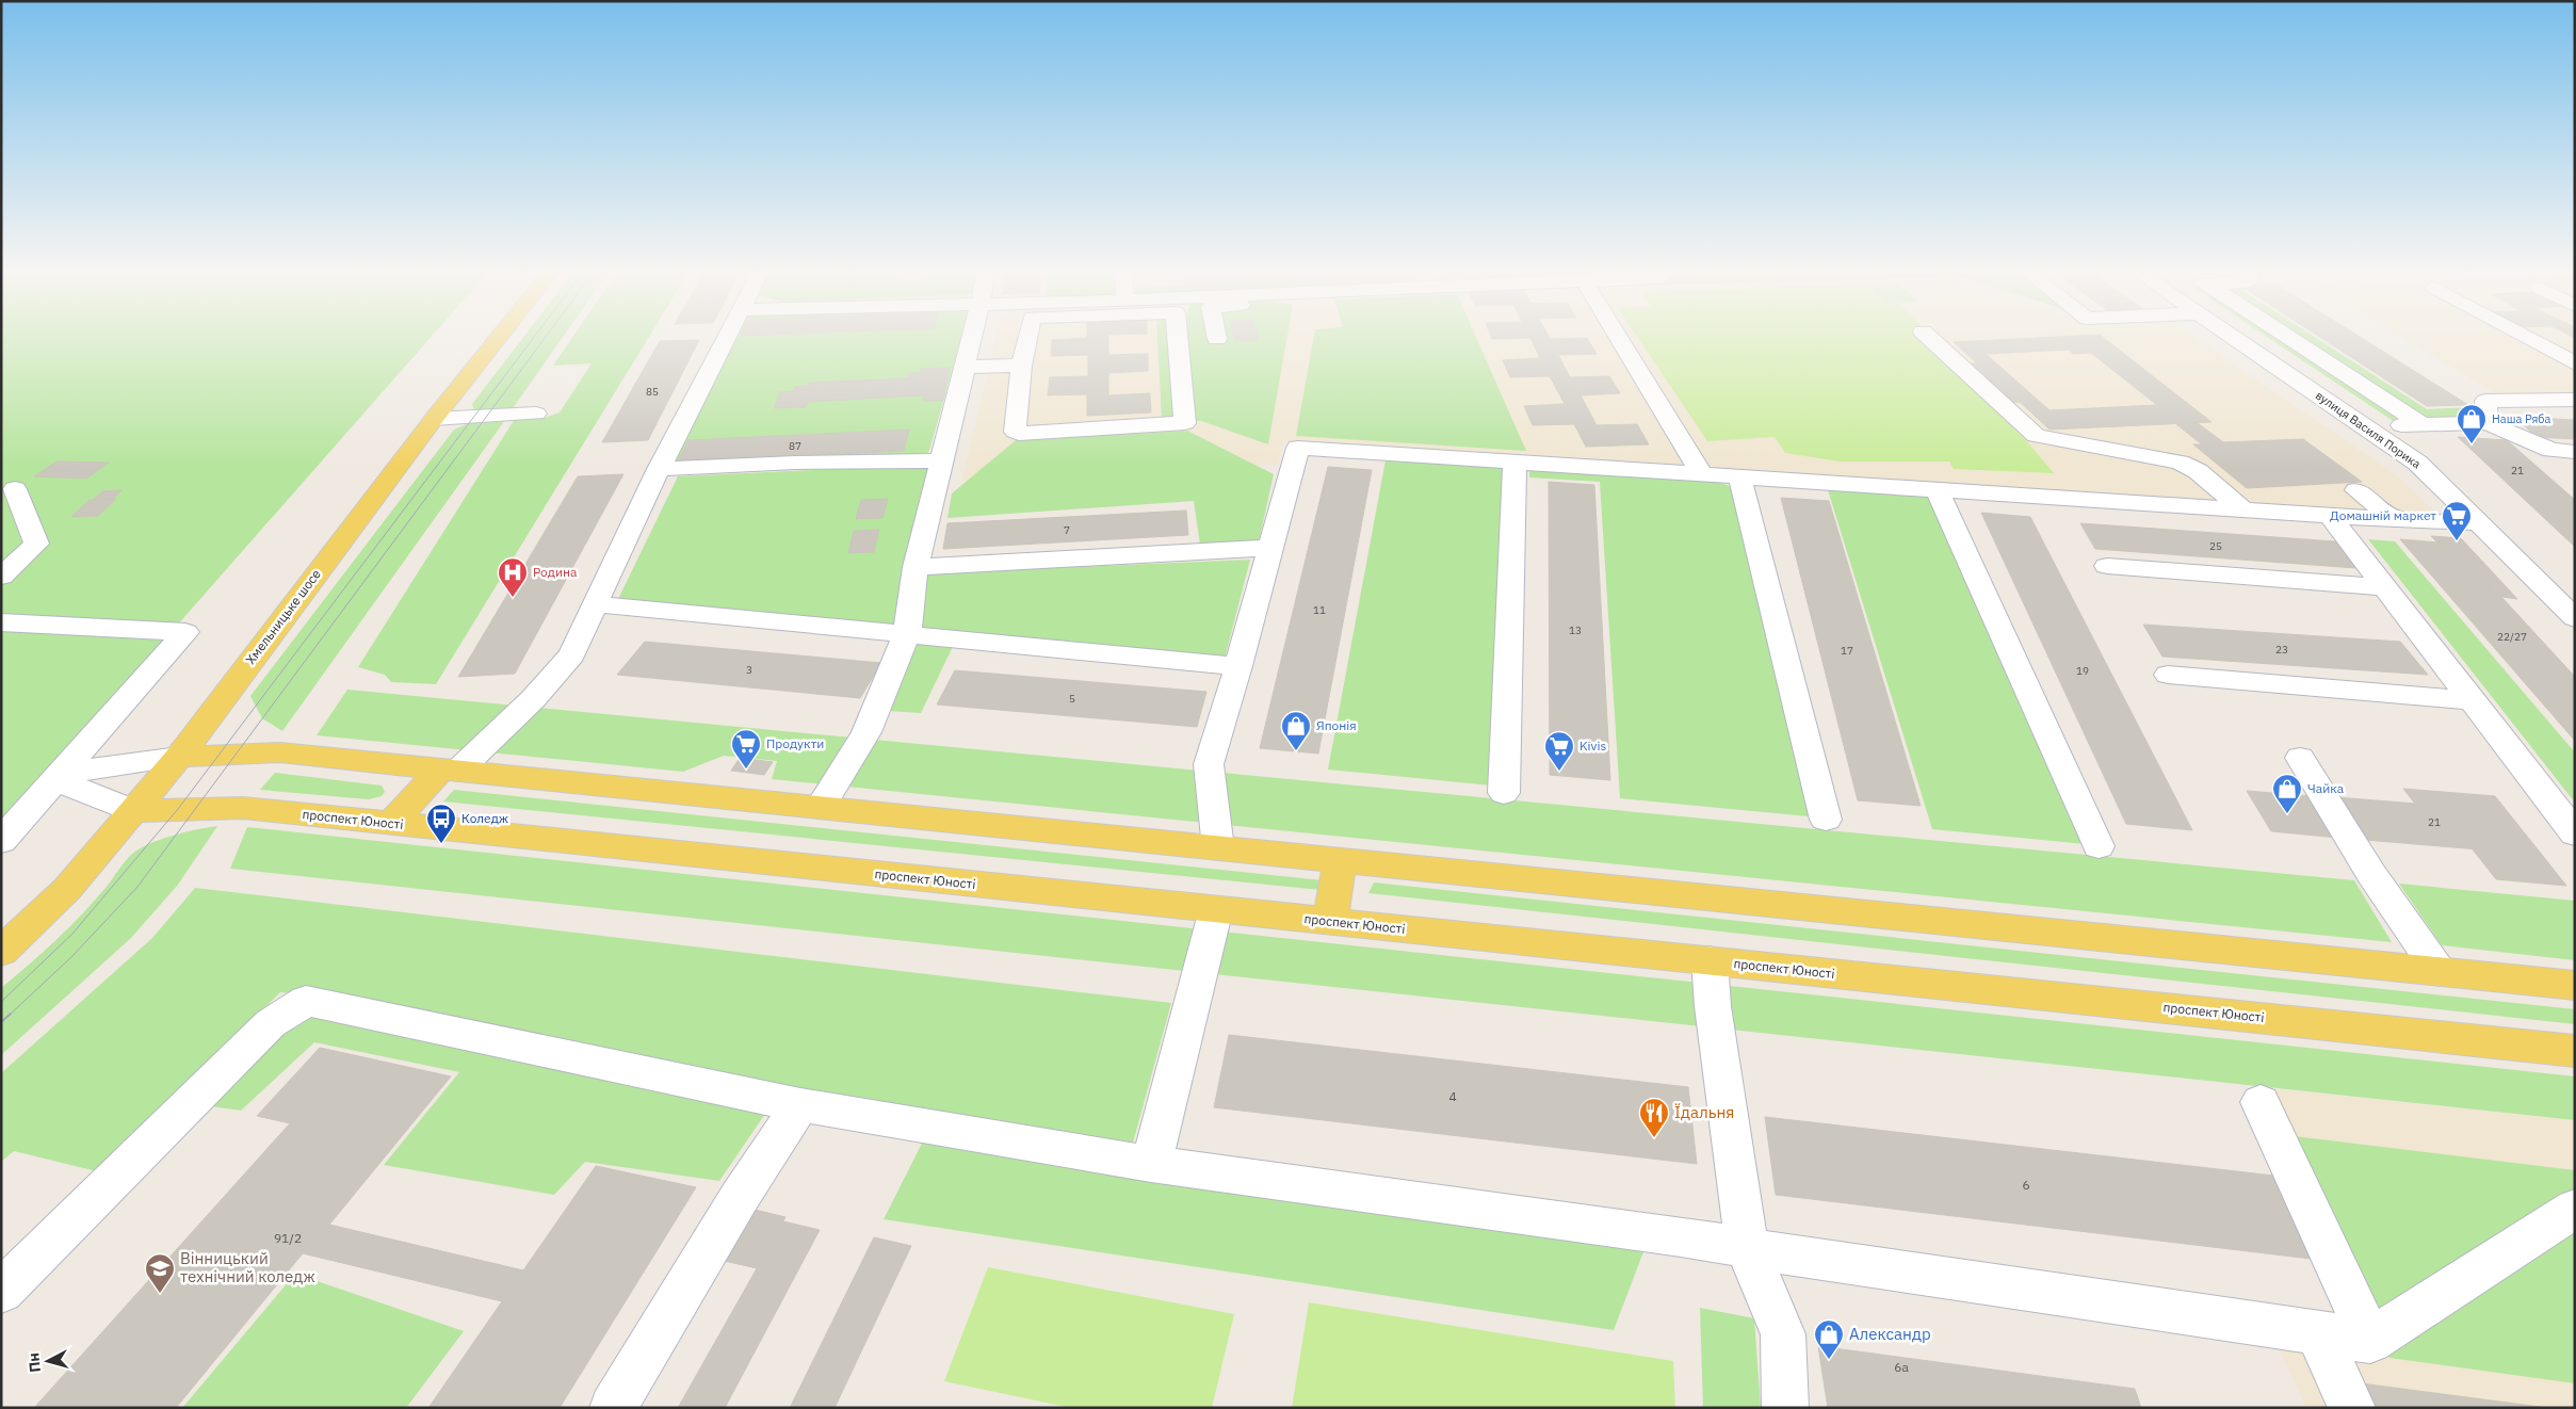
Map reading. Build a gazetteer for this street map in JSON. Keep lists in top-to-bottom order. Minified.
{"streets":{"main road":["Хмельницьке шосе","проспект Юності"],"street":["вулиця Василя Порика"]},"crossings":[["Хмельницьке шосе","проспект Юності"]],"places":{"shop":["Наша Ряба","Японія","Чайка","Александр"],"supermarket":["Домашній маркет","Продукти","Kivis"],"hospital":["Родина"],"bus stop":["Коледж"],"restaurant":["Їдальня"],"school or university":["Вінницький технічний коледж"]},"house_numbers":["85","87","21","7","25","11","13","22/27","23","17","3","19","5","21","4","6","91/2","6а"],"north":"left"}
